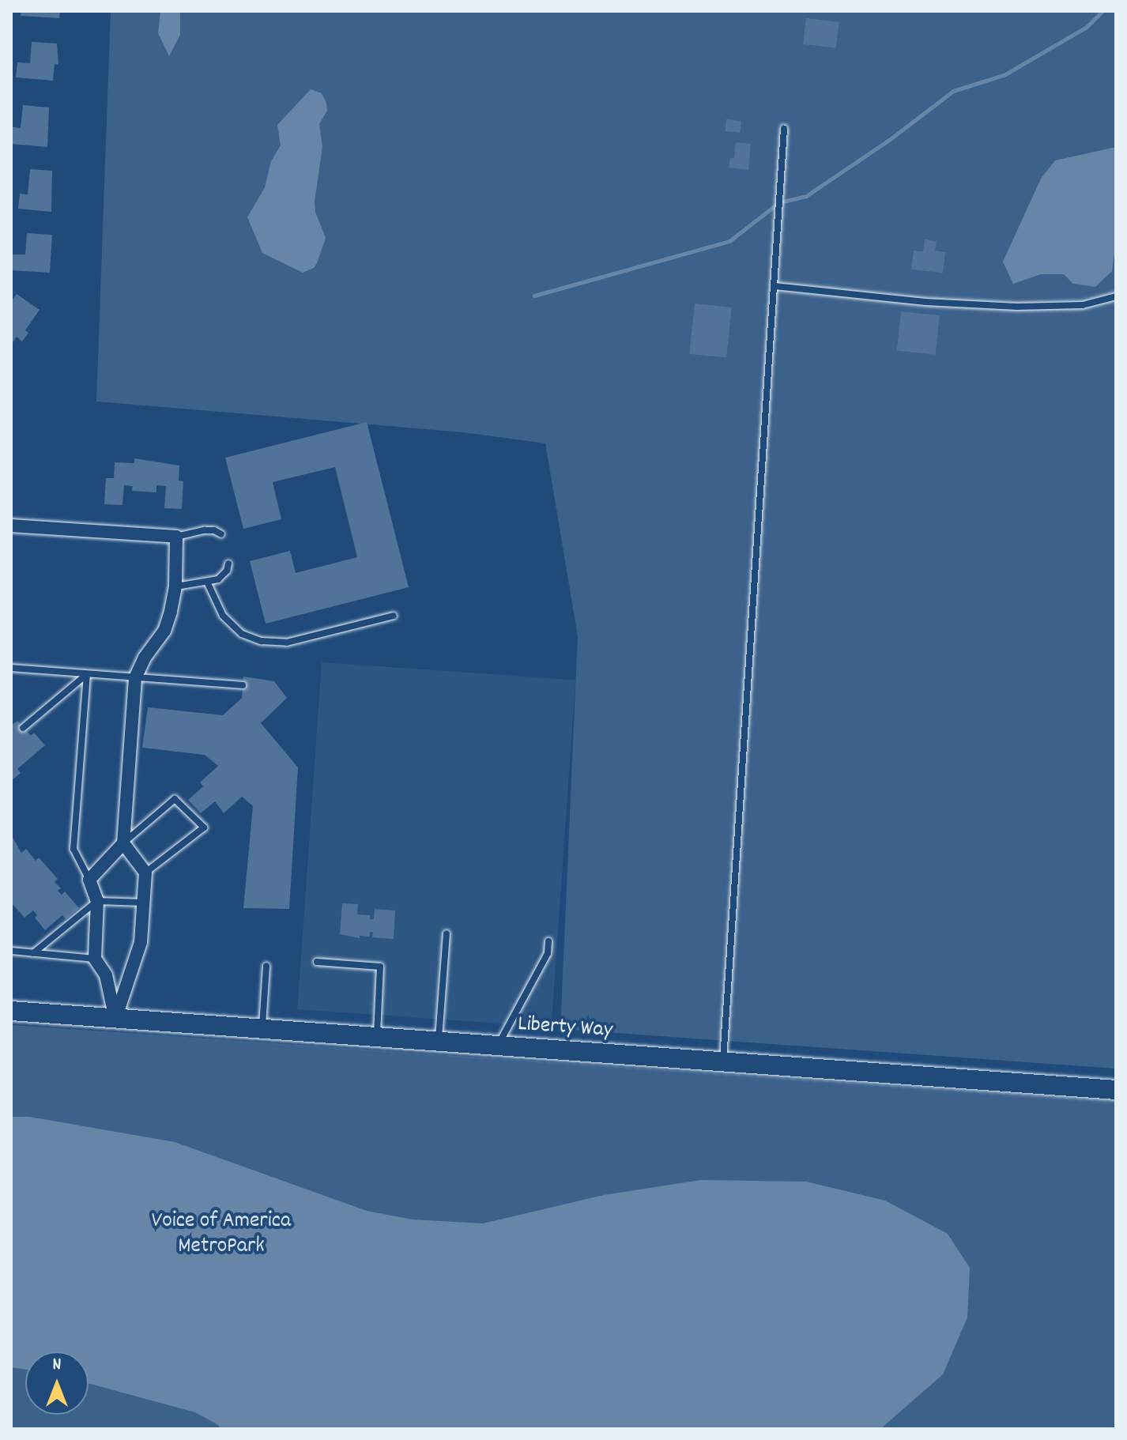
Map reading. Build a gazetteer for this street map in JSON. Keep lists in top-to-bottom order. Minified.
{"streets":{"main road":["Liberty Way"]},"parks":["Voice of America MetroPark"],"north":"top"}
